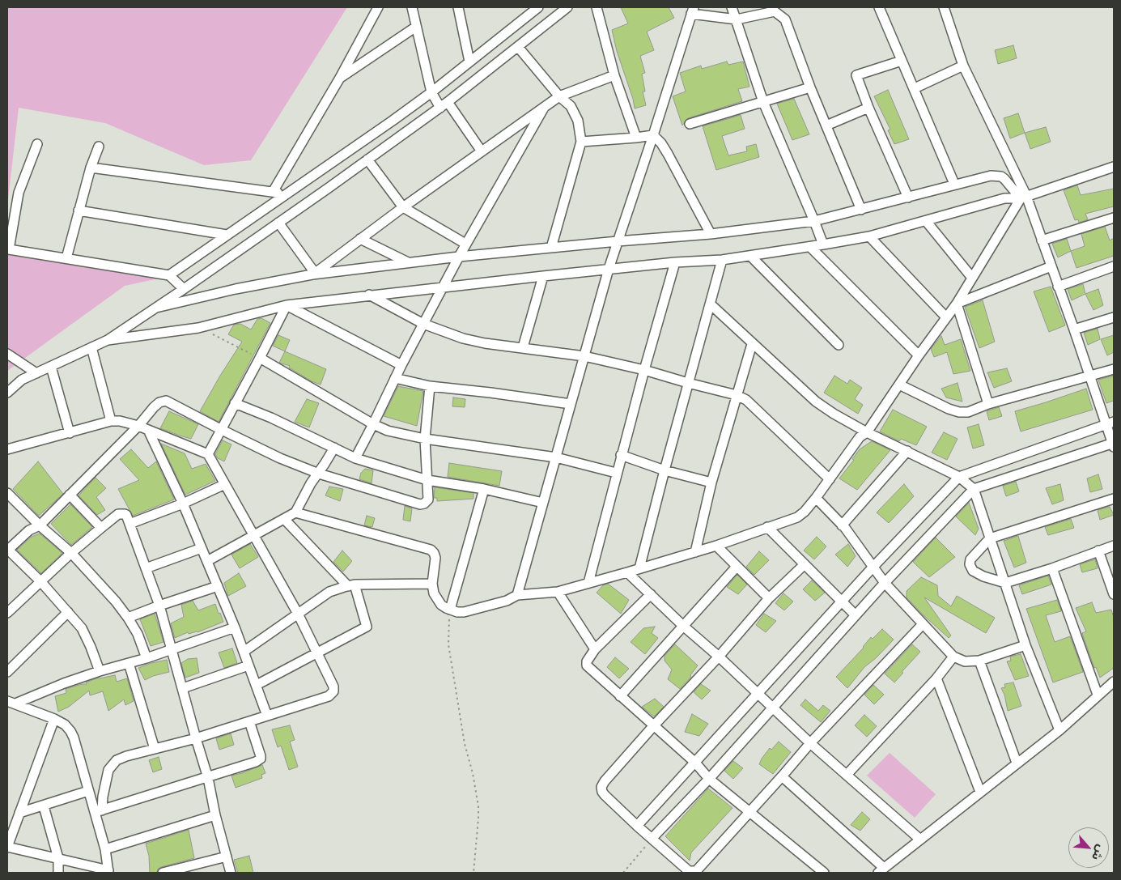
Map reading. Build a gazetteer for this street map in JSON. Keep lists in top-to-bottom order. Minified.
{"north":"bottom right"}
